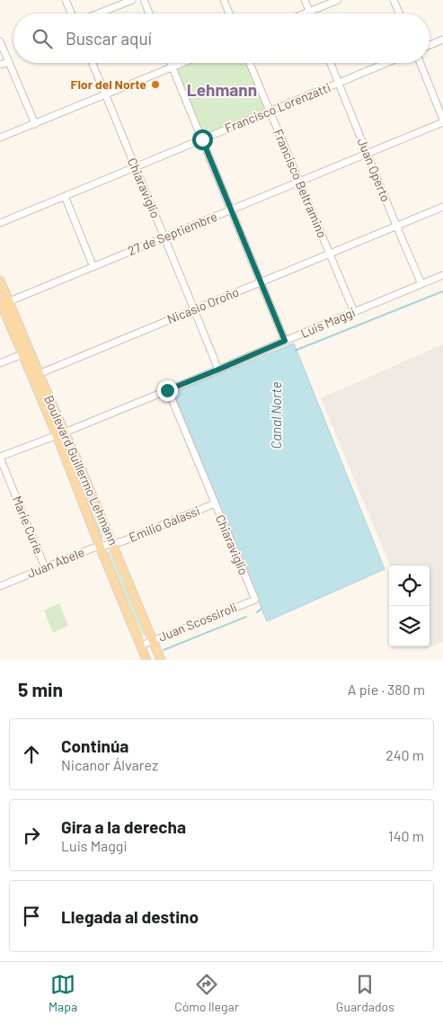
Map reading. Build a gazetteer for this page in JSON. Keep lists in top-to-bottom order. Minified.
{"streets":{"main road":["Boulevard Guillermo Lehmann"],"street":["Francisco Lorenzatti","Juan Operto","Francisco Beltramino","Chiaraviglio","27 de Septiembre","Nicasio Oroño","Luis Maggi","Emilio Galassi","Marie Curie","Juan Abele","Juan Scossiroli"]},"crossings":[["Francisco Lorenzatti","Juan Operto"],["Francisco Lorenzatti","Francisco Beltramino"],["Francisco Lorenzatti","Chiaraviglio"],["Juan Operto","27 de Septiembre"],["Juan Operto","Nicasio Oroño"],["Juan Operto","Luis Maggi"],["Francisco Beltramino","27 de Septiembre"],["Francisco Beltramino","Nicasio Oroño"],["Francisco Beltramino","Luis Maggi"],["Chiaraviglio","27 de Septiembre"],["Chiaraviglio","Nicasio Oroño"],["Chiaraviglio","Luis Maggi"],["Chiaraviglio","Emilio Galassi"],["Chiaraviglio","Juan Scossiroli"],["27 de Septiembre","Boulevard Guillermo Lehmann"],["Nicasio Oroño","Boulevard Guillermo Lehmann"],["Luis Maggi","Boulevard Guillermo Lehmann"],["Luis Maggi","Marie Curie"],["Boulevard Guillermo Lehmann","Emilio Galassi"],["Boulevard Guillermo Lehmann","Juan Abele"],["Boulevard Guillermo Lehmann","Juan Scossiroli"],["Emilio Galassi","Juan Abele"],["Marie Curie","Juan Abele"]],"districts":["Lehmann"],"water":["Canal Norte"],"places":["Flor del Norte"],"page":{"search":"Buscar aquí","heading":["5 min","A pie · 380 m"],"list":[["Continúa","Nicanor Álvarez","240 m"],["Gira a la derecha","Luis Maggi","140 m"],"Llegada al destino"],"nav":["Mapa","Cómo llegar","Guardados"]}}
